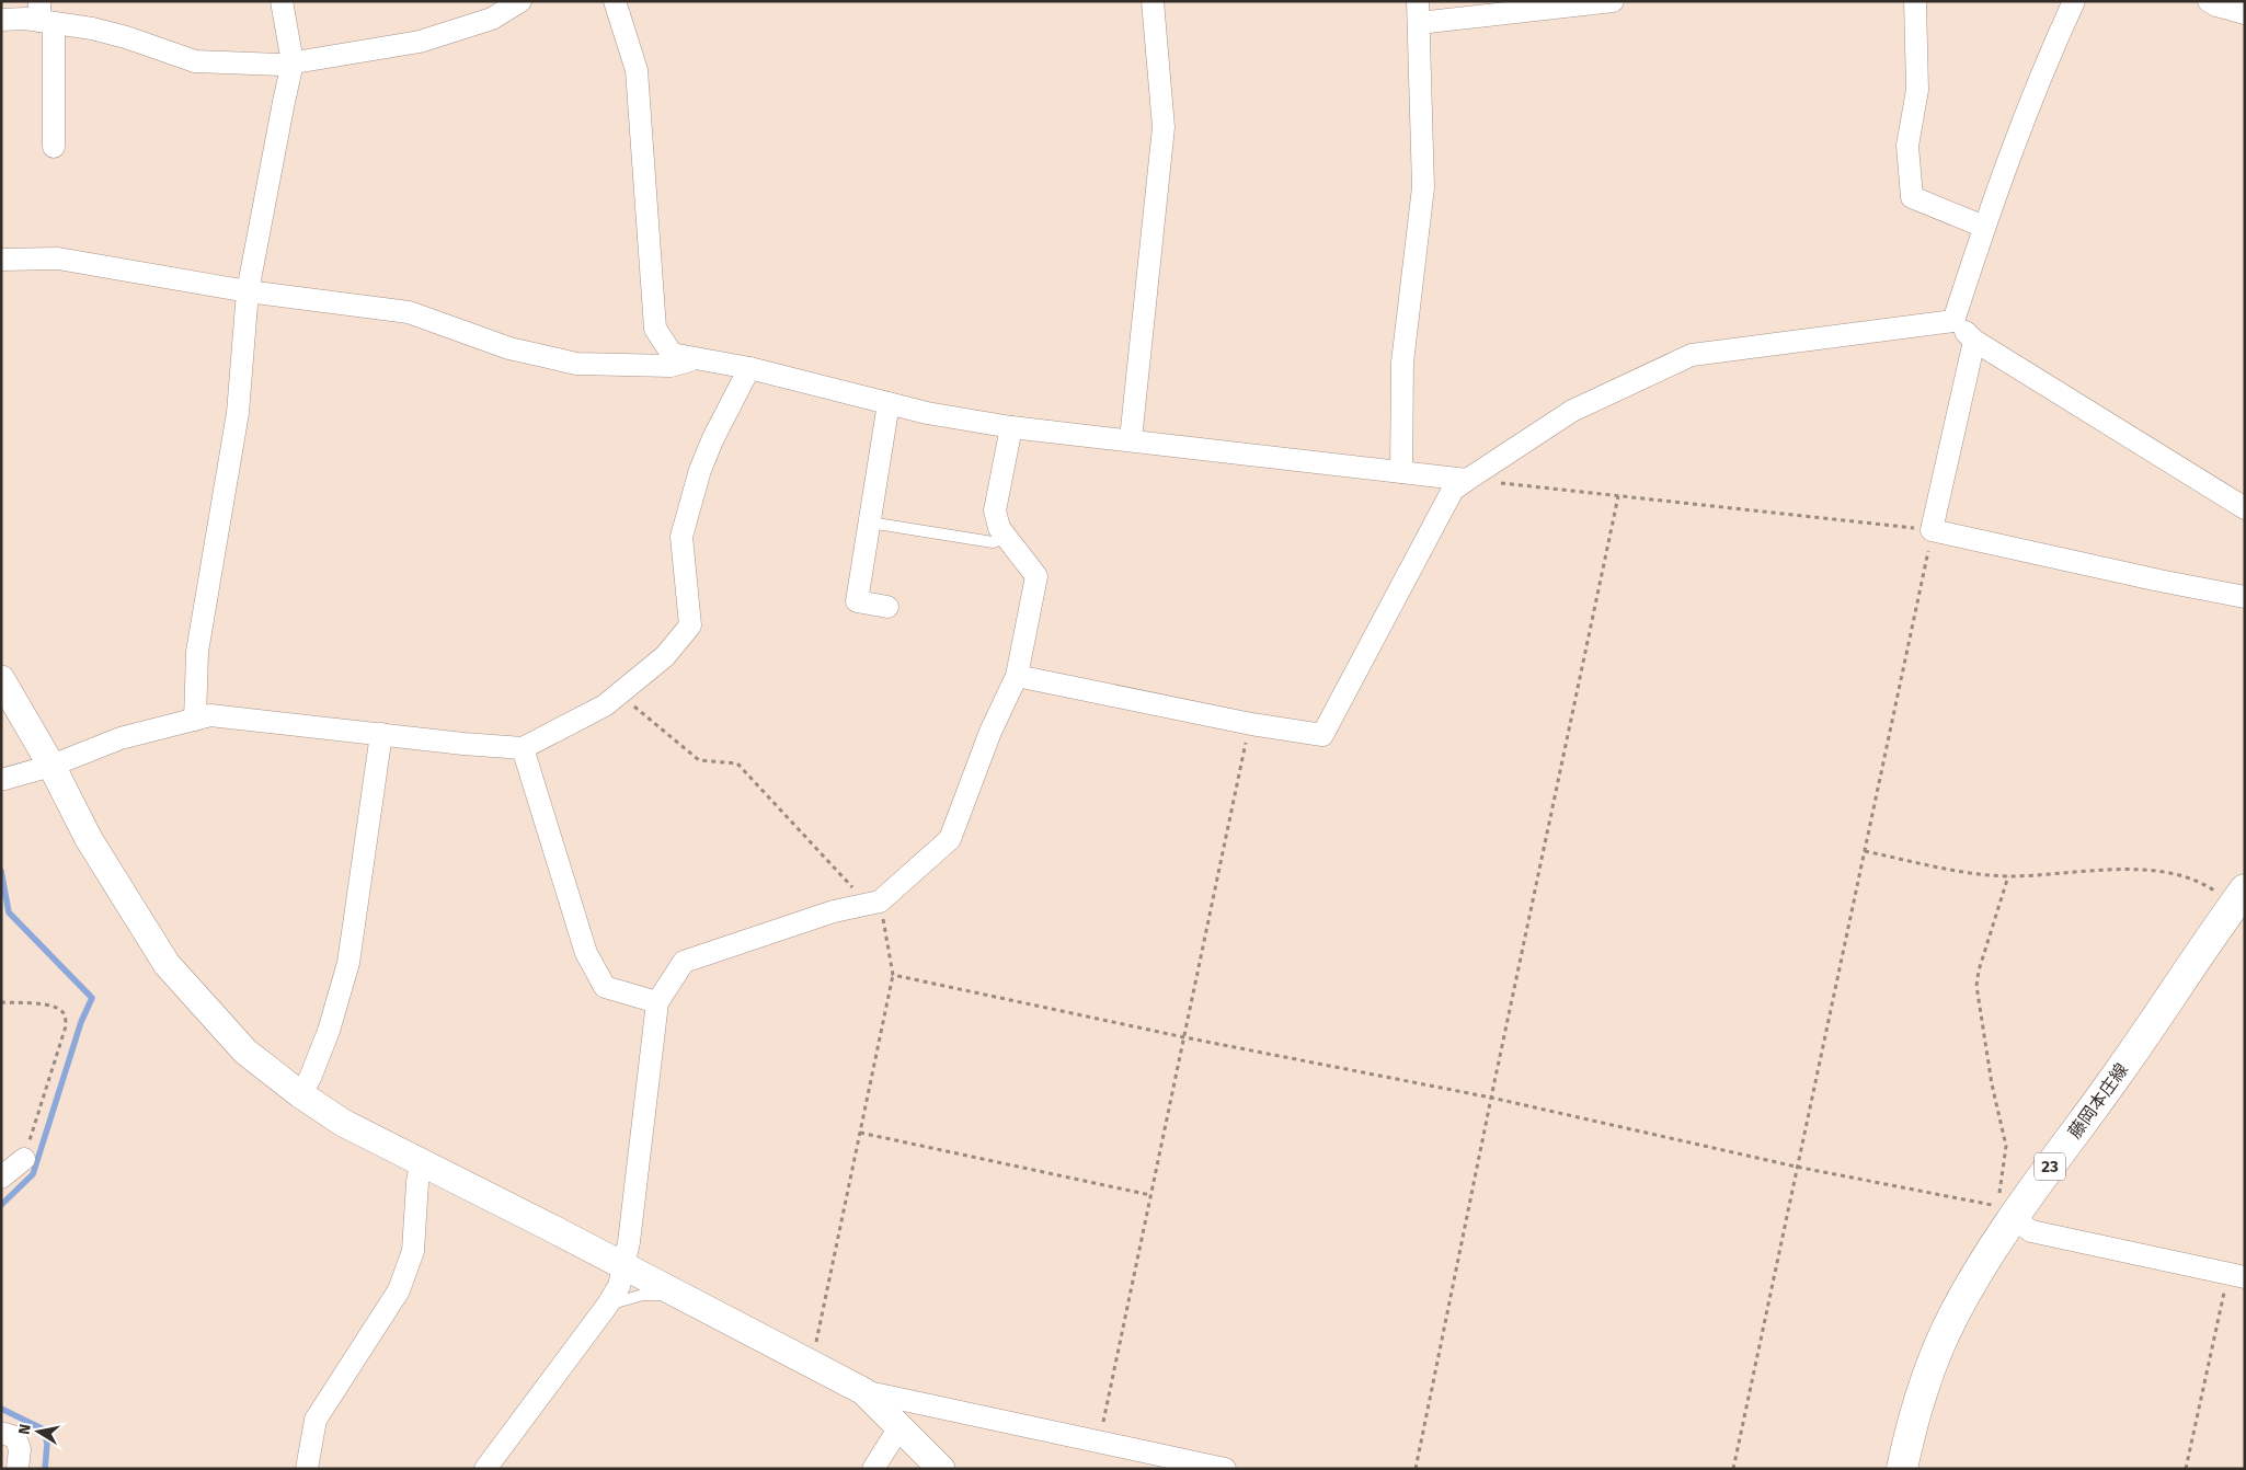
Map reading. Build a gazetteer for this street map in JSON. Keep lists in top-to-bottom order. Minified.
{"streets":{"main road":["藤岡本庄線","23"]},"north":"left"}
